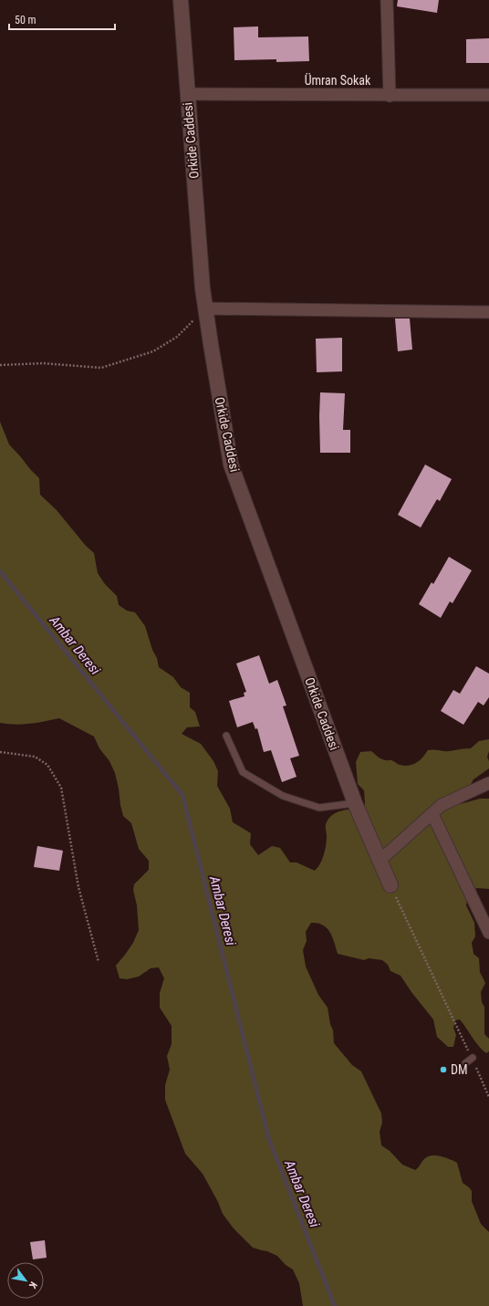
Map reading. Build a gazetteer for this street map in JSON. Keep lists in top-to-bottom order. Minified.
{"streets":{"street":["Ümran Sokak","Orkide Caddesi"]},"crossings":[["Ümran Sokak","Orkide Caddesi"]],"water":["Ambar Deresi"],"places":["DM"],"scale_bar":"50 m","north":"bottom right"}
